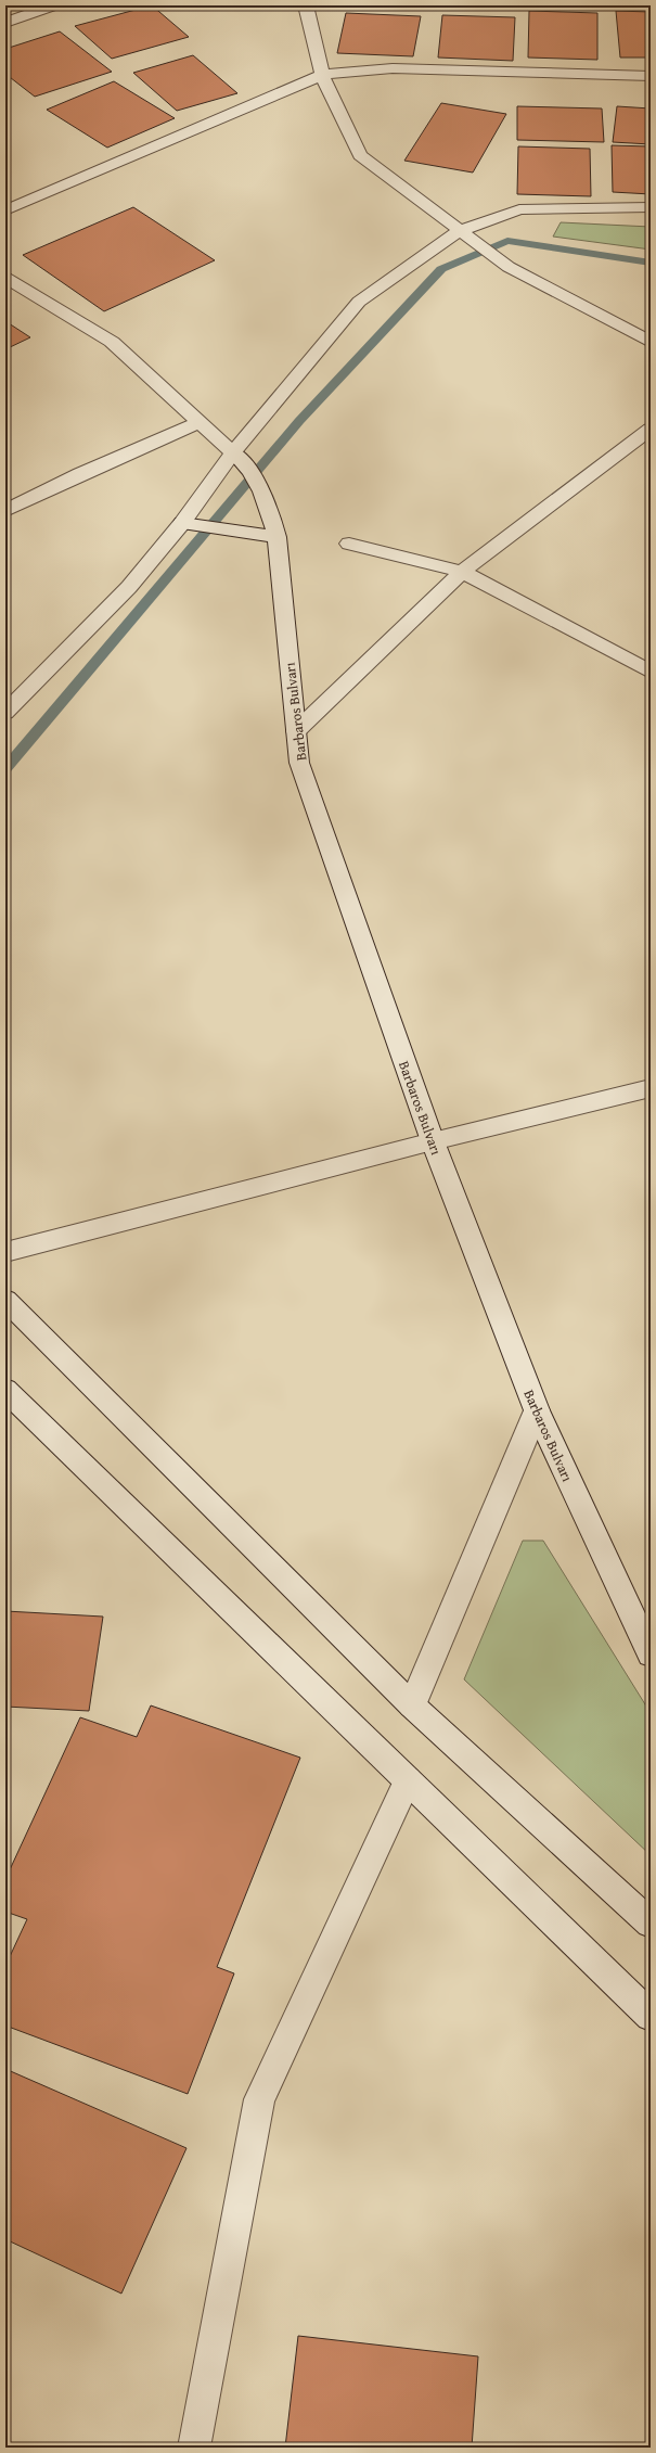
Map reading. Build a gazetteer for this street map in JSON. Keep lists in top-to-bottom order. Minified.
{"streets":{"street":["Barbaros Bulvarı"]}}
